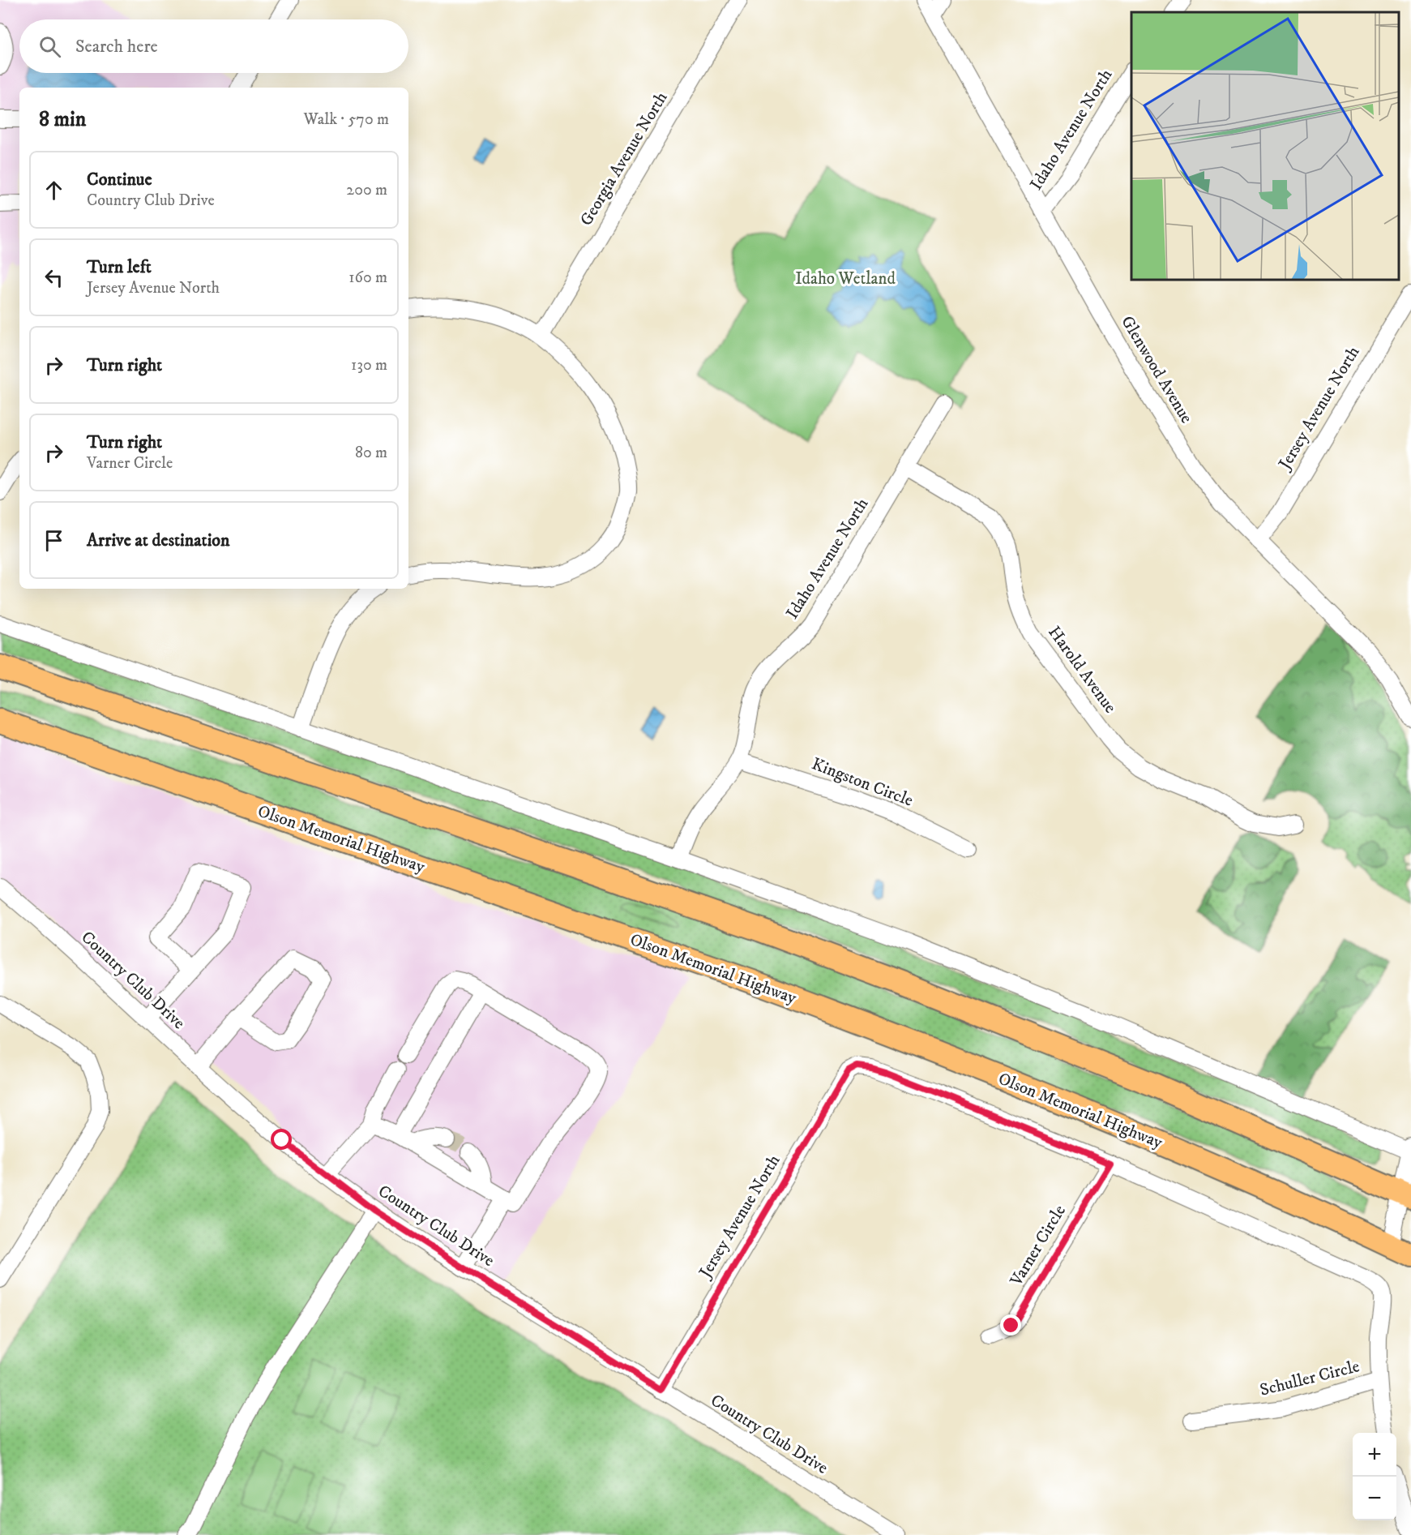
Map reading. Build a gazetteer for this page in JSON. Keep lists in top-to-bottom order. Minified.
{"streets":{"highway":["Olson Memorial Highway"],"street":["Idaho Avenue North","Georgia Avenue North","Glenwood Avenue","Jersey Avenue North","Harold Avenue","Kingston Circle","Country Club Drive","Varner Circle","Schuller Circle"]},"crossings":[["Idaho Avenue North","Glenwood Avenue"],["Idaho Avenue North","Harold Avenue"],["Idaho Avenue North","Kingston Circle"],["Glenwood Avenue","Jersey Avenue North"],["Jersey Avenue North","Country Club Drive"],["Jersey Avenue North","Varner Circle"]],"parks":["Idaho Wetland"],"page":{"search":"Search here","heading":["8 min","Walk · 570 m"],"list":[["Continue","Country Club Drive","200 m"],["Turn left","Jersey Avenue North","160 m"],["Turn right","130 m"],["Turn right","Varner Circle","80 m"],"Arrive at destination"],"map_buttons":["+","−"]}}
